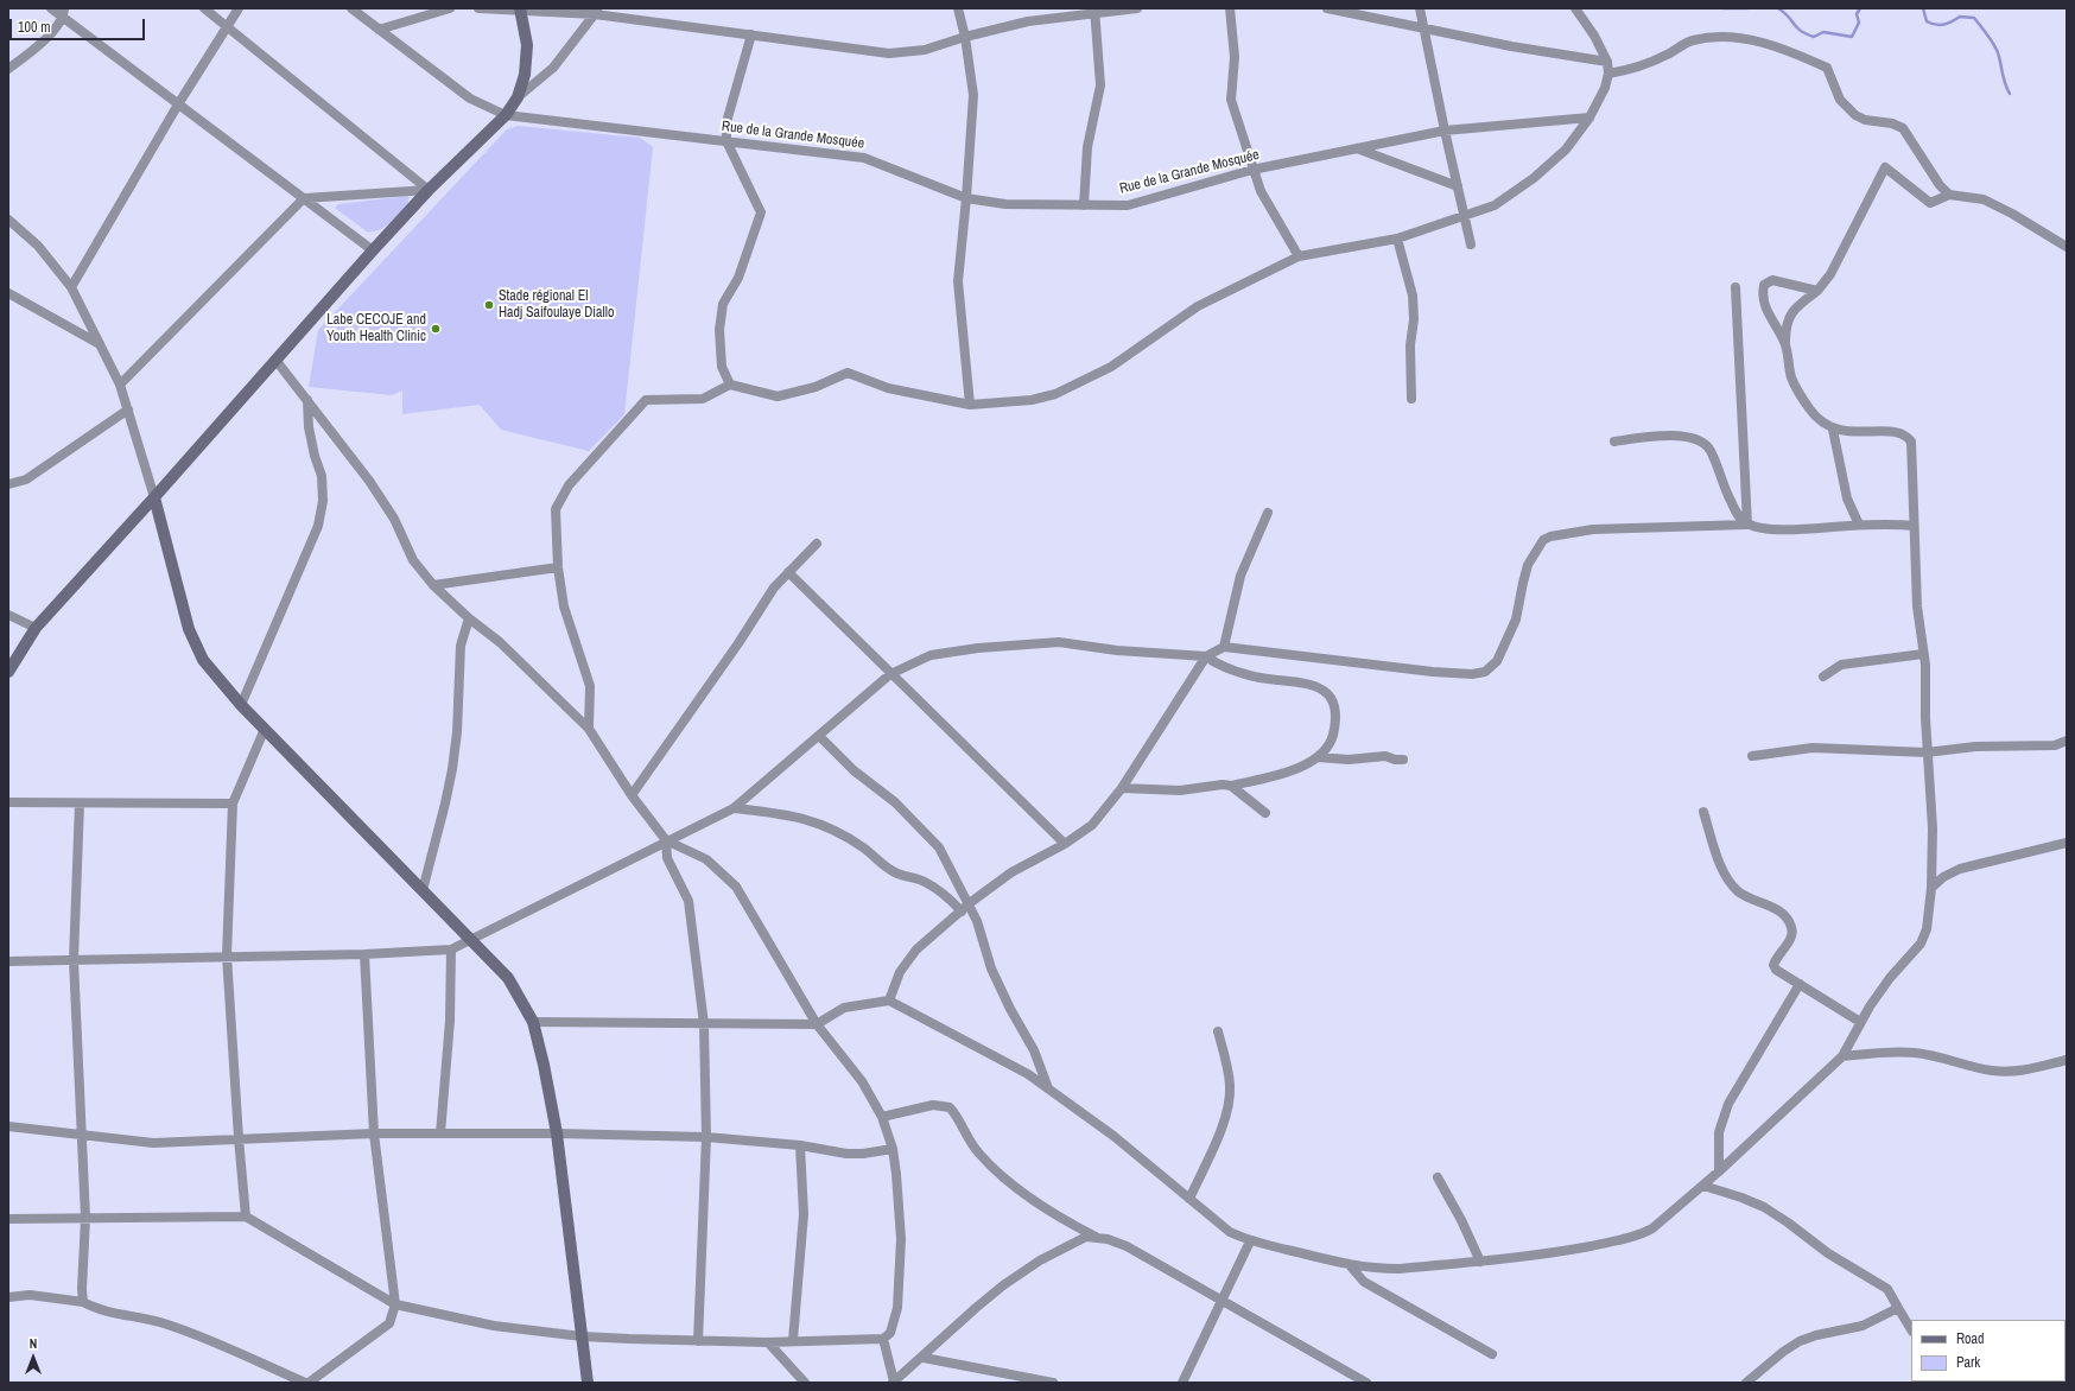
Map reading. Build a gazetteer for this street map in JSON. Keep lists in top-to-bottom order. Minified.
{"streets":{"street":["Rue de la Grande Mosquée"]},"places":["Stade régional El Hadj Saifoulaye Diallo","Labe CECOJE and Youth Health Clinic"],"legend":["Road","Park"],"scale_bar":"100 m","north":"top"}
